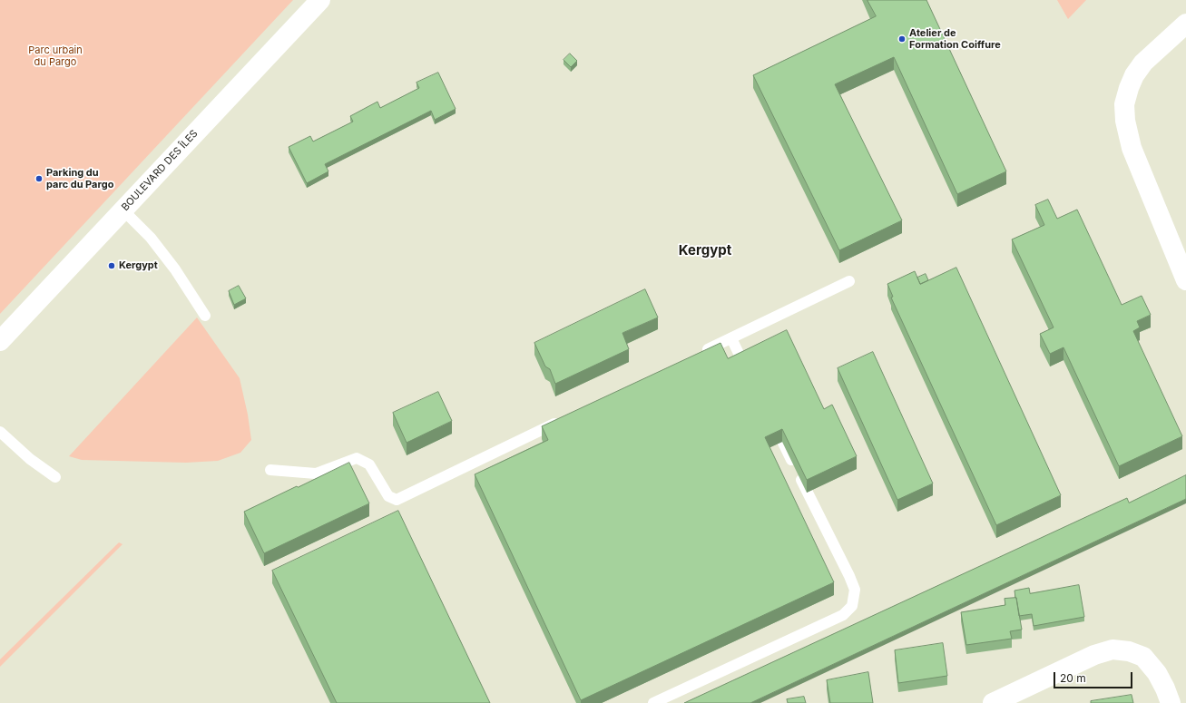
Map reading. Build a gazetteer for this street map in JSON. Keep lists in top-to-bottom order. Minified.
{"streets":{"street":["BOULEVARD DES ÎLES"]},"districts":["Kergypt"],"parks":["Parc urbain du Pargo"],"places":["Atelier de Formation Coiffure","Parking du parc du Pargo","Kergypt"],"scale_bar":"20 m"}
